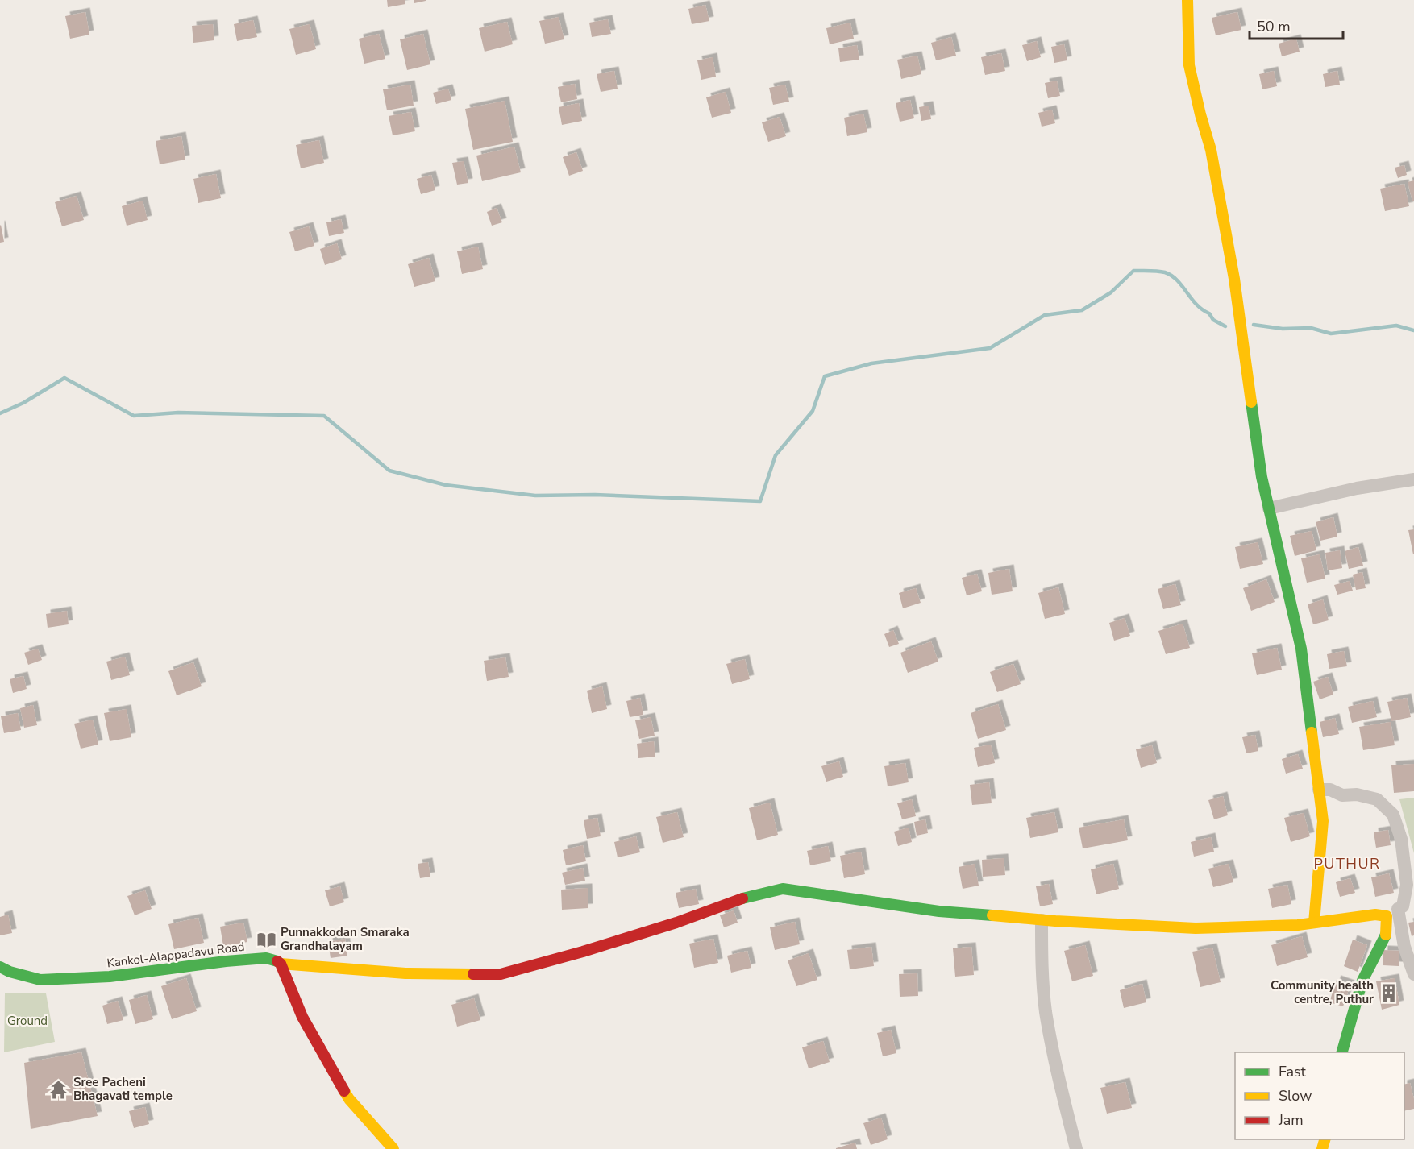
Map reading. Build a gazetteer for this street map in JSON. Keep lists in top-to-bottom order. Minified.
{"streets":{"main road":["Kankol-Alappadavu Road"]},"districts":["PUTHUR"],"parks":["Ground"],"places":{"library":["Punnakkodan Smaraka Grandhalayam"],"building":["Community health centre, Puthur"],"temple":["Sree Pacheni Bhagavati temple"]},"legend":["Fast","Slow","Jam"],"scale_bar":"50 m"}
